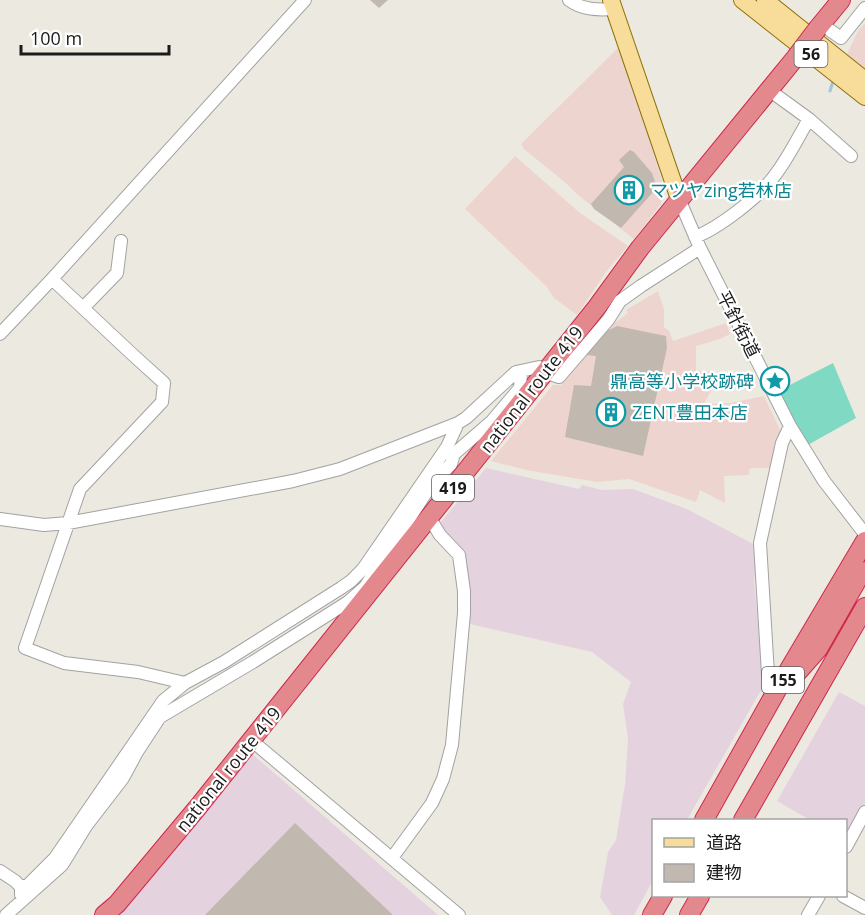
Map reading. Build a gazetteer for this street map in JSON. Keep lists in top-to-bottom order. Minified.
{"streets":{"highway":["national route 419","419","155"],"main road":["56"],"street":["平針街道"]},"crossings":[["平針街道","national route 419"]],"places":{"building":["マツヤzing若林店","ZENT豊田本店"],"place":["鼎高等小学校跡碑"]},"legend":["道路","建物"],"scale_bar":"100 m"}
